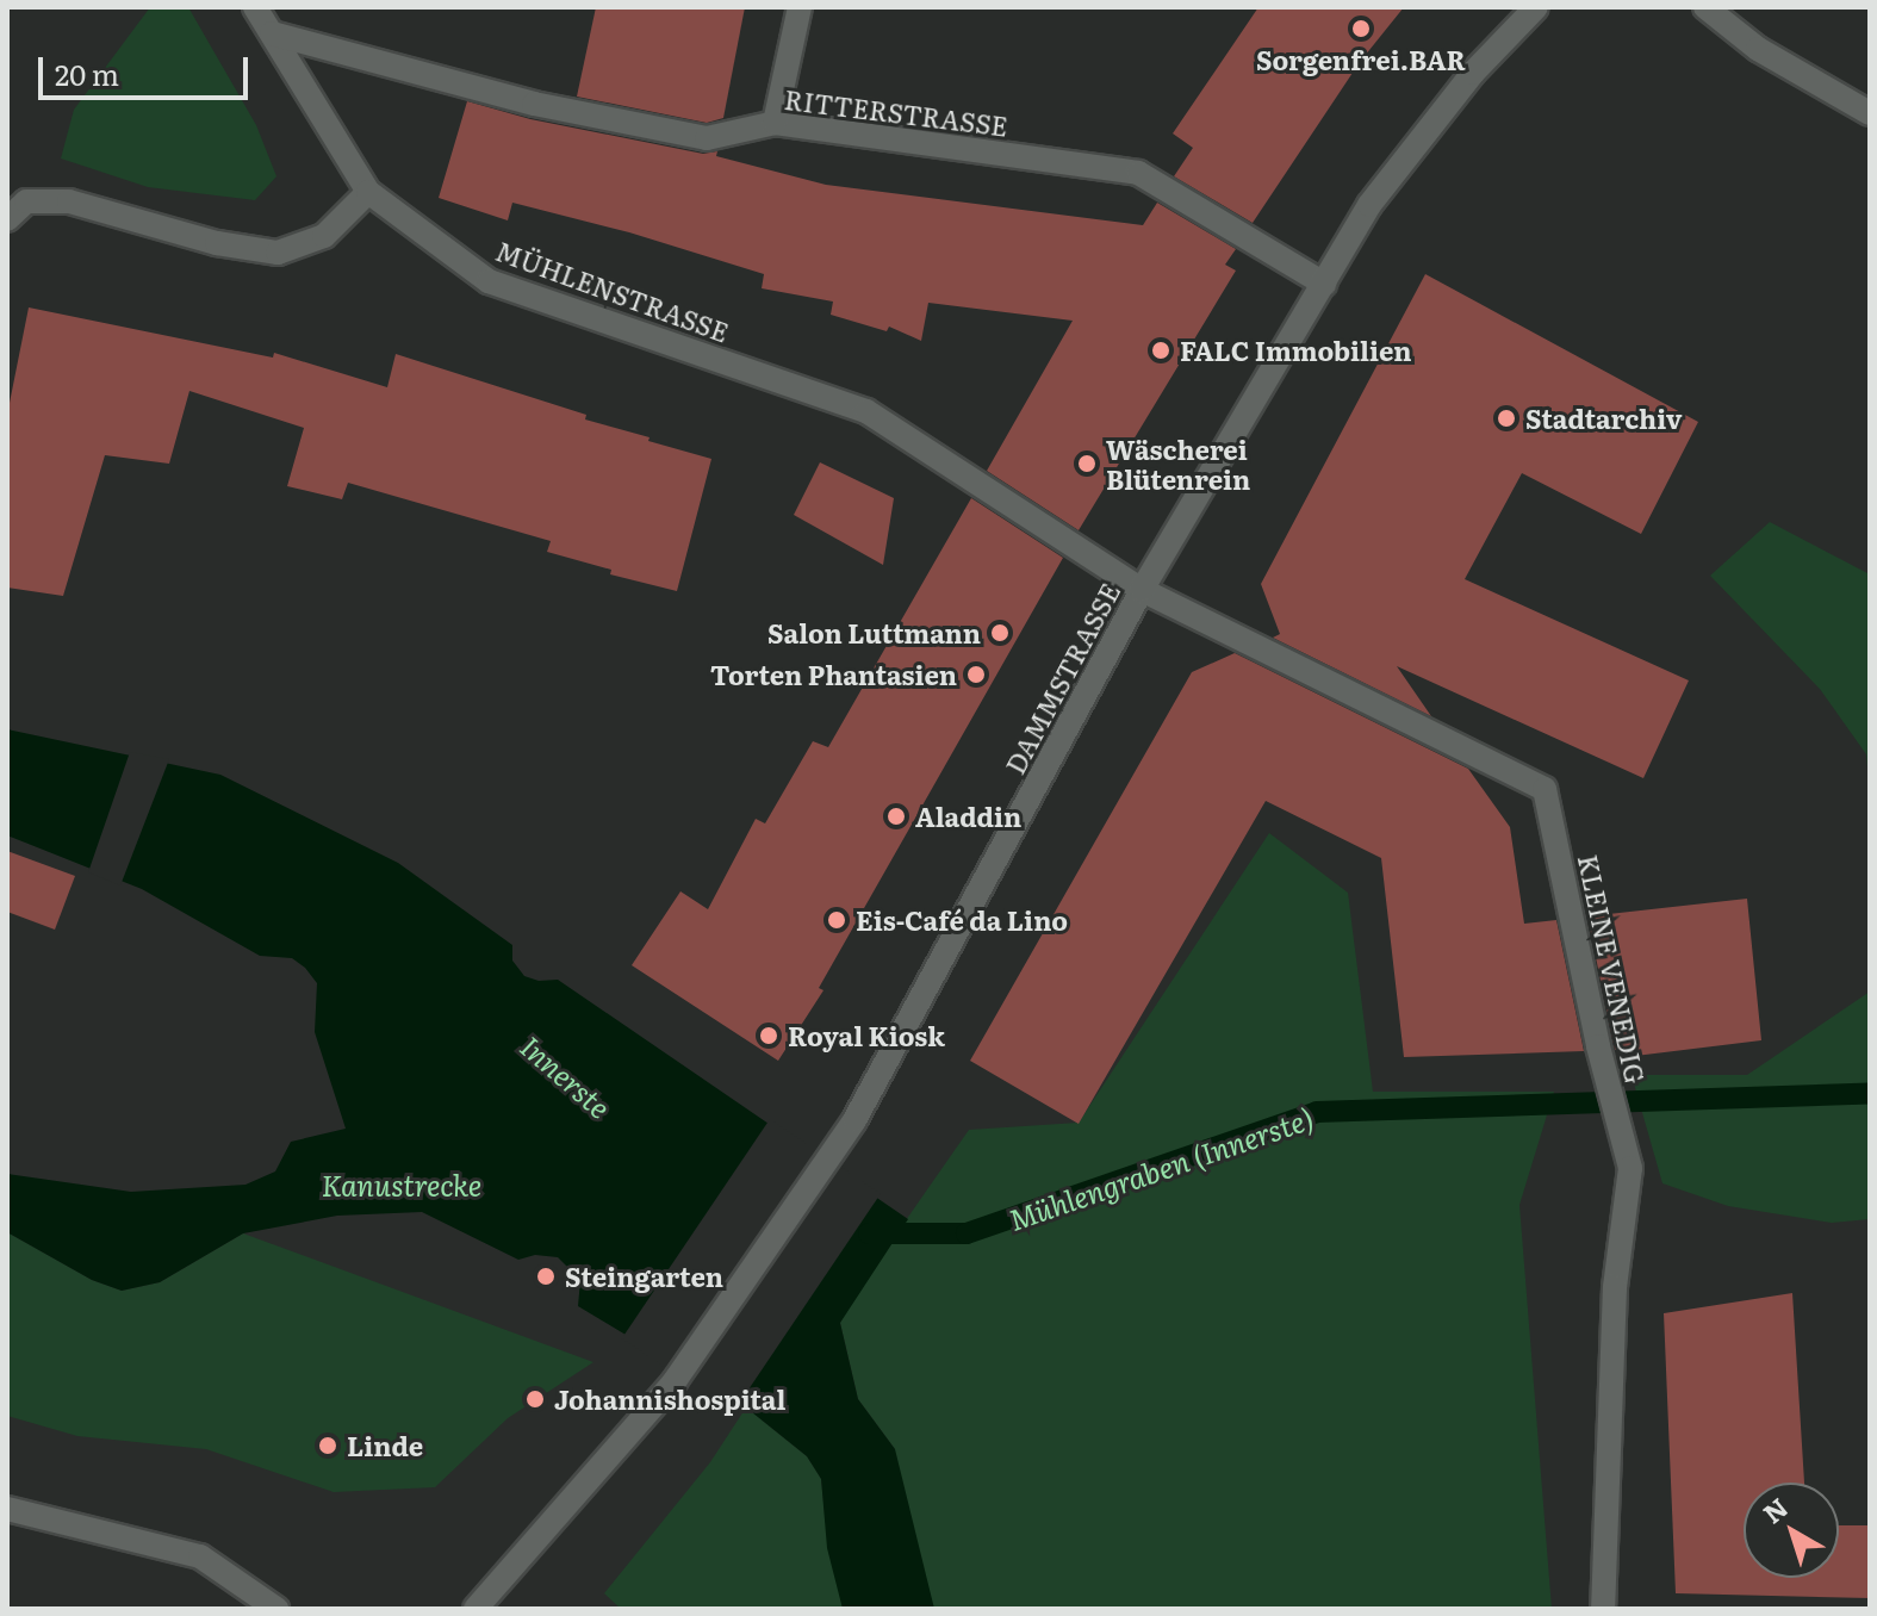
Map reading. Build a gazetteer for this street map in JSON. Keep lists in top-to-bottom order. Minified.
{"streets":{"street":["RITTERSTRASSE","MÜHLENSTRASSE","DAMMSTRASSE","KLEINE VENEDIG"]},"crossings":[["RITTERSTRASSE","DAMMSTRASSE"],["MÜHLENSTRASSE","DAMMSTRASSE"],["MÜHLENSTRASSE","KLEINE VENEDIG"],["DAMMSTRASSE","KLEINE VENEDIG"]],"water":["Innerste","Mühlengraben (Innerste)","Kanustrecke"],"places":["Sorgenfrei.BAR","FALC Immobilien","Stadtarchiv","Wäscherei Blütenrein","Salon Luttmann","Torten Phantasien","Aladdin","Eis-Café da Lino","Royal Kiosk","Steingarten","Johannishospital","Linde"],"scale_bar":"20 m","north":"top left"}
